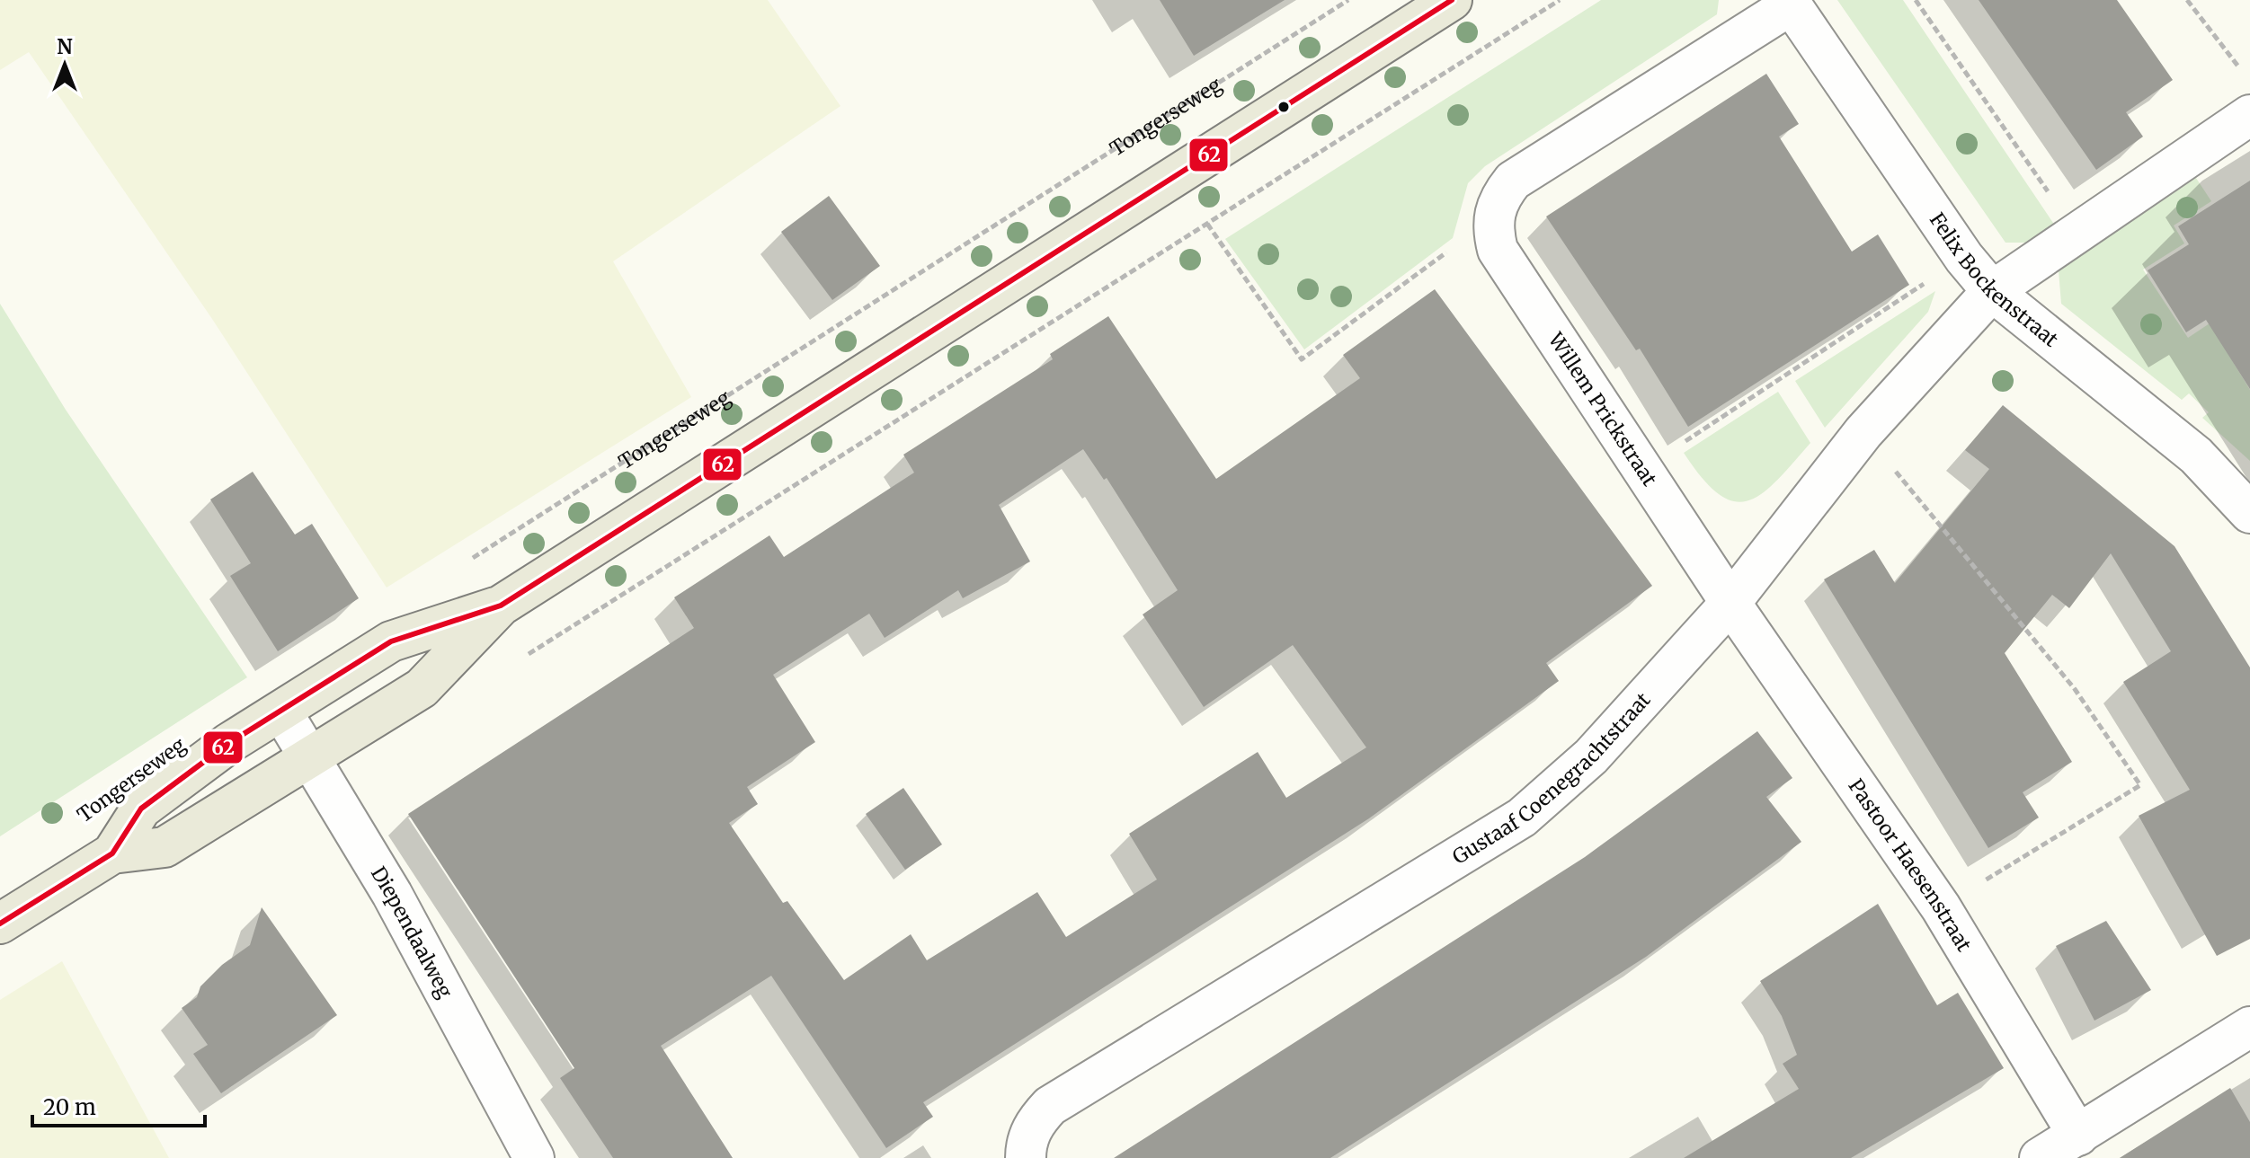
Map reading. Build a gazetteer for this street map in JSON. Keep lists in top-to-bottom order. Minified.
{"streets":{"main road":["Tongerseweg"],"street":["Felix Bockenstraat","Willem Prickstraat","Gustaaf Coenegrachtstraat","Pastoor Haesenstraat","Diependaalweg"]},"crossings":[["Tongerseweg","Diependaalweg"],["Felix Bockenstraat","Gustaaf Coenegrachtstraat"],["Willem Prickstraat","Gustaaf Coenegrachtstraat"],["Willem Prickstraat","Pastoor Haesenstraat"],["Gustaaf Coenegrachtstraat","Pastoor Haesenstraat"]],"lines":["transit line 62"],"scale_bar":"20 m","north":"top"}
